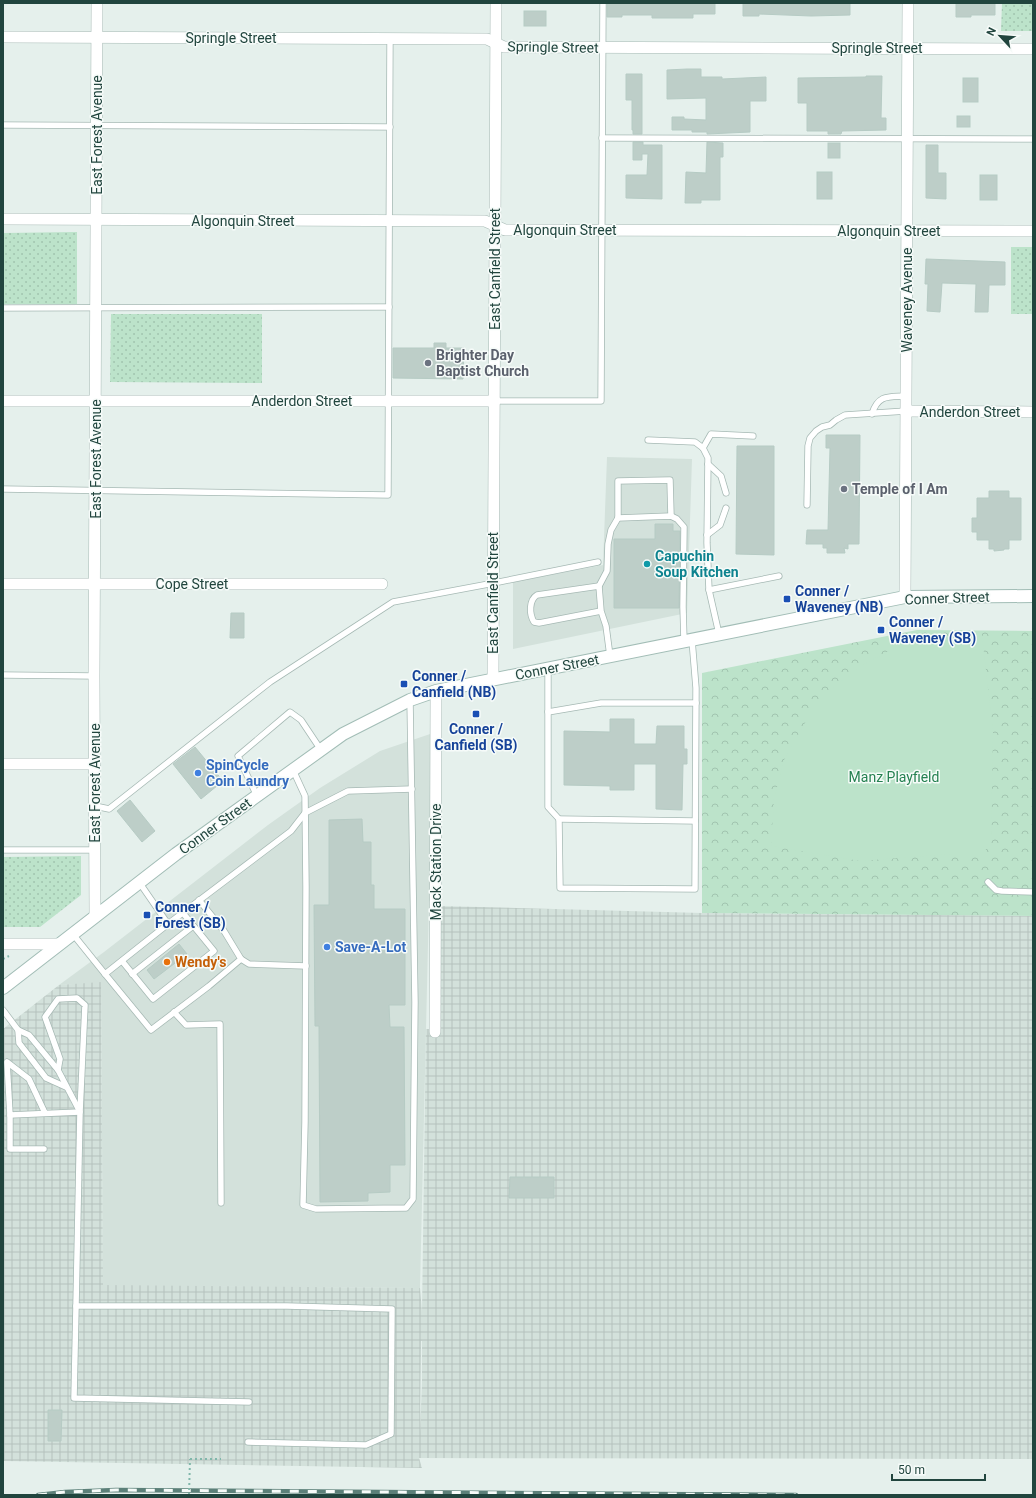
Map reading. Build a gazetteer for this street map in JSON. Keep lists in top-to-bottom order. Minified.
{"streets":{"main road":["Conner Street"],"street":["Springle Street","East Forest Avenue","Algonquin Street","East Canfield Street","Waveney Avenue","Anderdon Street","Cope Street","Mack Station Drive"]},"crossings":[["Springle Street","East Forest Avenue"],["Springle Street","East Canfield Street"],["Springle Street","Waveney Avenue"],["East Forest Avenue","Algonquin Street"],["East Forest Avenue","Anderdon Street"],["East Forest Avenue","Cope Street"],["East Forest Avenue","Conner Street"],["Algonquin Street","East Canfield Street"],["Algonquin Street","Waveney Avenue"],["Algonquin Street","Anderdon Street"],["East Canfield Street","Anderdon Street"],["East Canfield Street","Conner Street"],["Waveney Avenue","Anderdon Street"],["Waveney Avenue","Conner Street"],["Conner Street","Mack Station Drive"]],"parks":["Manz Playfield"],"places":{"other":["Brighter Day Baptist Church","Temple of I Am","Capuchin Soup Kitchen","SpinCycle Coin Laundry","Save-A-Lot","Wendy's"],"transit":["Conner / Waveney (NB)","Conner / Waveney (SB)","Conner / Canfield (NB)","Conner / Canfield (SB)","Conner / Forest (SB)"]},"scale_bar":"50 m","north":"top left"}
